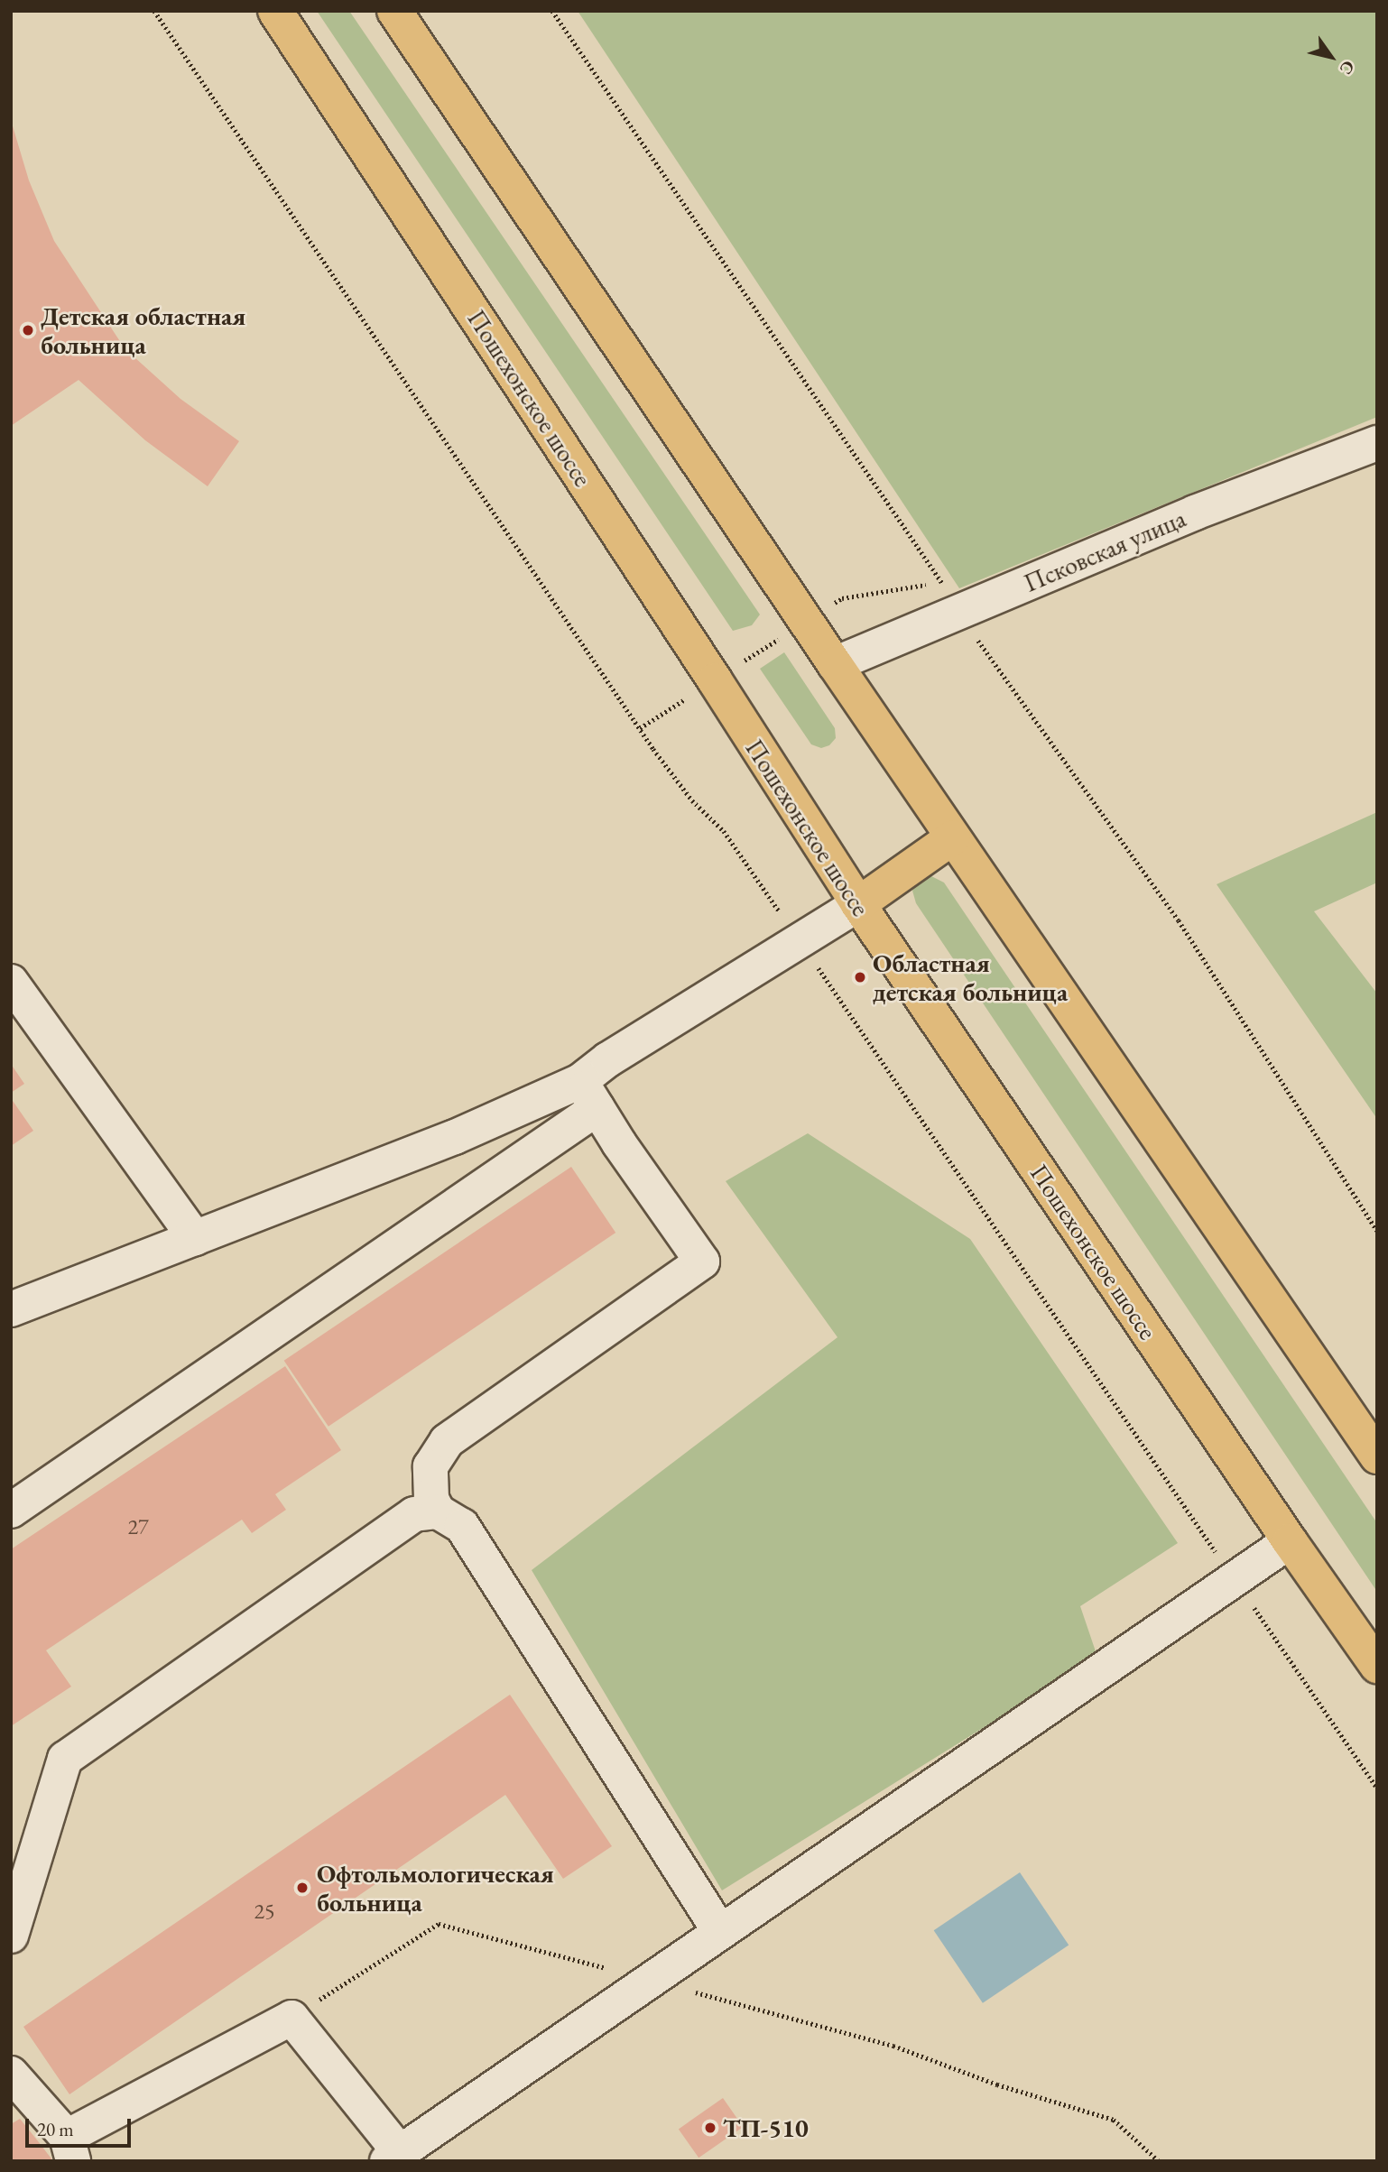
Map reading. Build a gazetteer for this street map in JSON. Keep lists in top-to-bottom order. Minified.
{"streets":{"main road":["Пошехонское шоссе"],"street":["Псковская улица"]},"places":["Детская областная больница","Областная детская больница","Офтольмологическая больница","ТП-510"],"house_numbers":["27","25"],"scale_bar":"20 m","north":"bottom right"}
